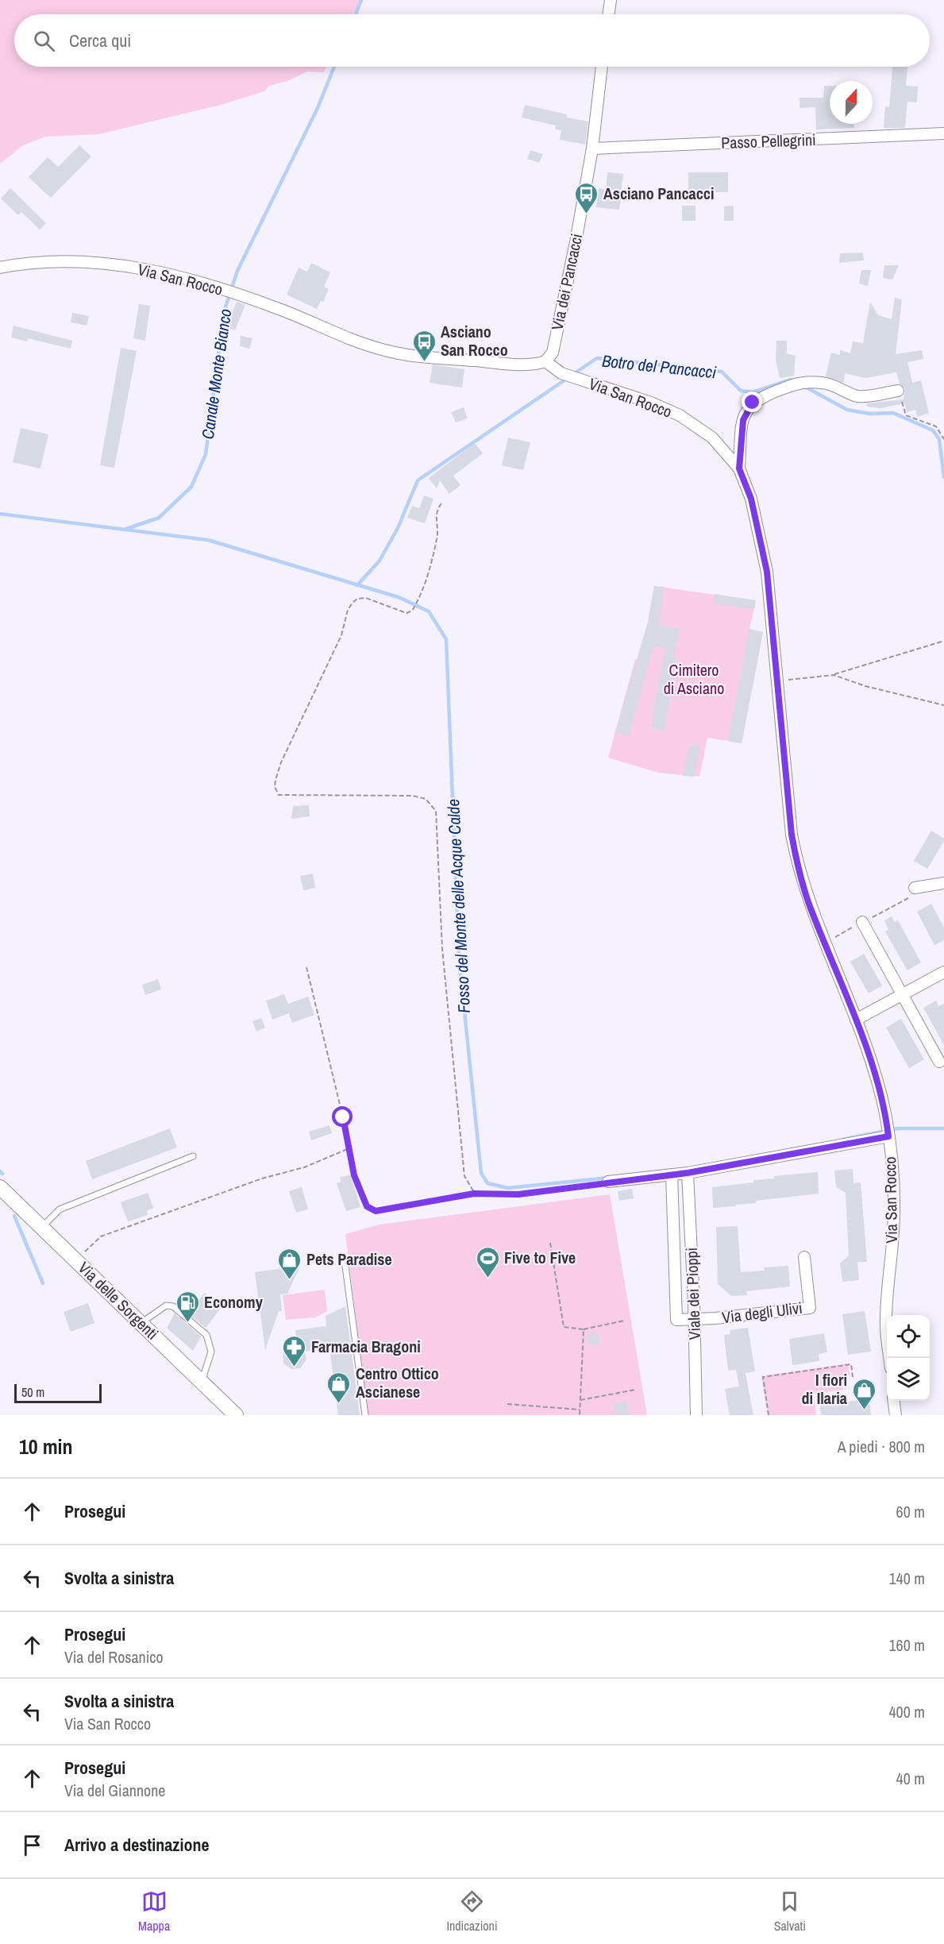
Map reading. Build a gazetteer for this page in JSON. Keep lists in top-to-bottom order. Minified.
{"streets":{"main road":["Via delle Sorgenti"],"street":["Passo Pellegrini","Via San Rocco","Via dei Pancacci","Viale dei Pioppi","Via degli Ulivi"]},"crossings":[["Passo Pellegrini","Via dei Pancacci"],["Via San Rocco","Via dei Pancacci"],["Viale dei Pioppi","Via degli Ulivi"]],"water":["Botro del Pancacci","Canale Monte Bianco","Fosso del Monte delle Acque Calde"],"parks":["Cimitero di Asciano"],"places":{"bus stop":["Asciano Pancacci","Asciano San Rocco"],"sports":["Five to Five"],"shop":["Pets Paradise","Centro Ottico Ascianese","I fiori di Ilaria"],"fuel station":["Economy"],"pharmacy":["Farmacia Bragoni"]},"scale_bar":"50 m","north":"top","page":{"search":"Cerca qui","scale":"50 m","heading":["10 min","A piedi · 800 m"],"list":[["Prosegui","60 m"],["Svolta a sinistra","140 m"],["Prosegui","Via del Rosanico","160 m"],["Svolta a sinistra","Via San Rocco","400 m"],["Prosegui","Via del Giannone","40 m"],"Arrivo a destinazione"],"nav":["Mappa","Indicazioni","Salvati"]}}
